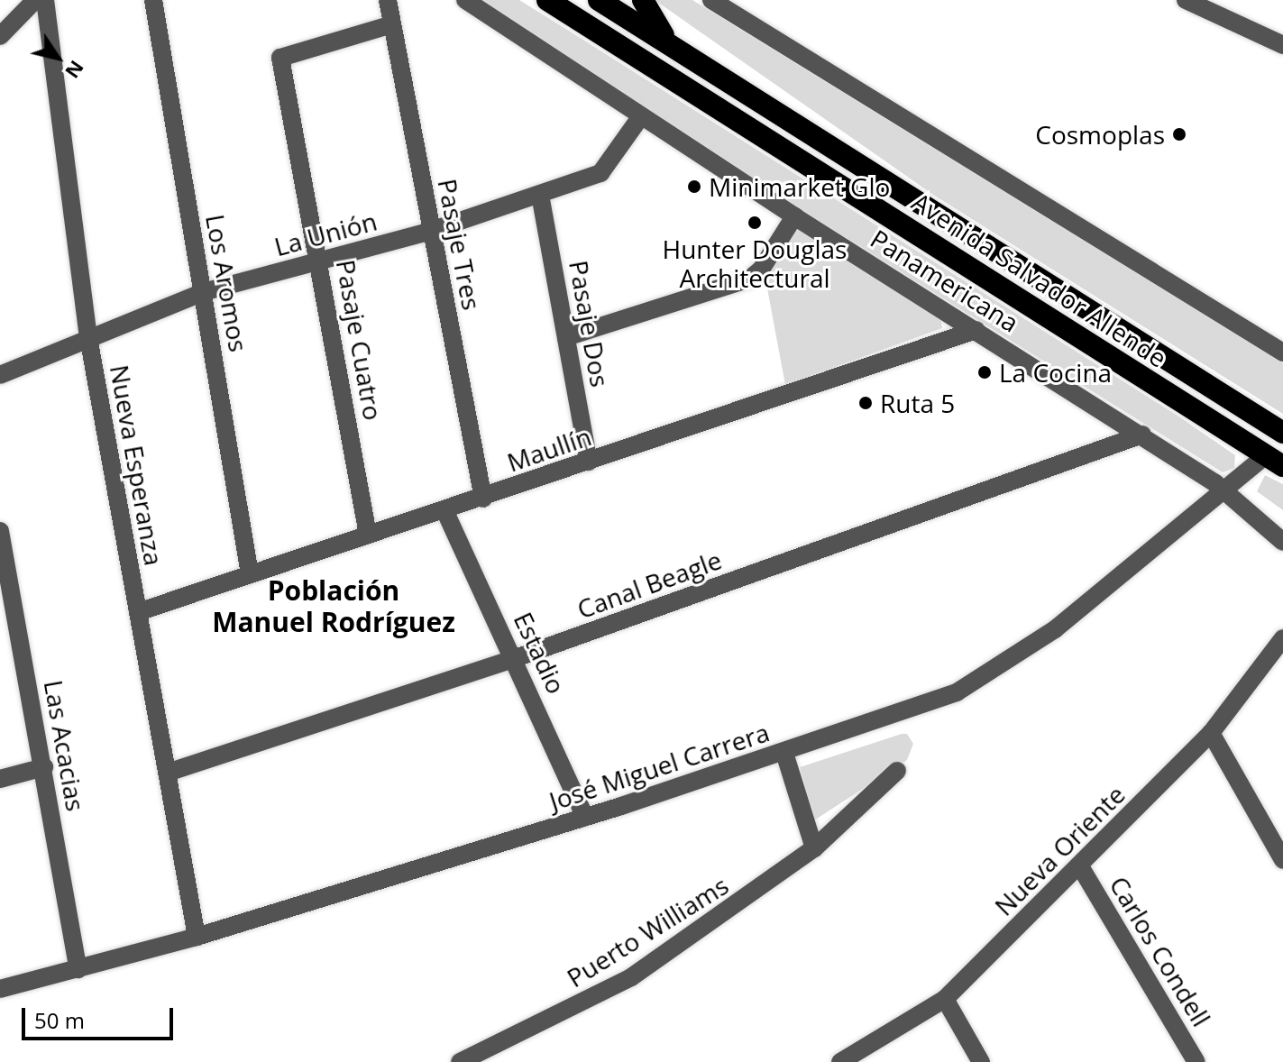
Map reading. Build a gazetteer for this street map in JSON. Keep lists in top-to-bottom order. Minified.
{"streets":{"highway":["Avenida Salvador Allende"],"street":["La Unión","Pasaje Tres","Panamericana","Los Aromos","Pasaje Dos","Pasaje Cuatro","Maullín","Nueva Esperanza","Canal Beagle","Estadio","Las Acacias","José Miguel Carrera","Nueva Oriente","Puerto Williams","Carlos Condell"]},"crossings":[["La Unión","Pasaje Tres"],["La Unión","Panamericana"],["La Unión","Los Aromos"],["La Unión","Pasaje Dos"],["La Unión","Pasaje Cuatro"],["La Unión","Nueva Esperanza"],["Pasaje Tres","Pasaje Cuatro"],["Pasaje Tres","Maullín"],["Avenida Salvador Allende","José Miguel Carrera"],["Panamericana","Maullín"],["Panamericana","Canal Beagle"],["Panamericana","José Miguel Carrera"],["Los Aromos","Maullín"],["Pasaje Dos","Maullín"],["Pasaje Cuatro","Maullín"],["Maullín","Nueva Esperanza"],["Maullín","Estadio"],["Nueva Esperanza","Canal Beagle"],["Nueva Esperanza","José Miguel Carrera"],["Canal Beagle","Estadio"],["Estadio","José Miguel Carrera"],["Las Acacias","José Miguel Carrera"],["Nueva Oriente","Carlos Condell"]],"districts":["Población Manuel Rodríguez"],"places":["Cosmoplas","Minimarket Glo","Hunter Douglas Architectural","La Cocina","Ruta 5"],"scale_bar":"50 m","north":"bottom right"}
